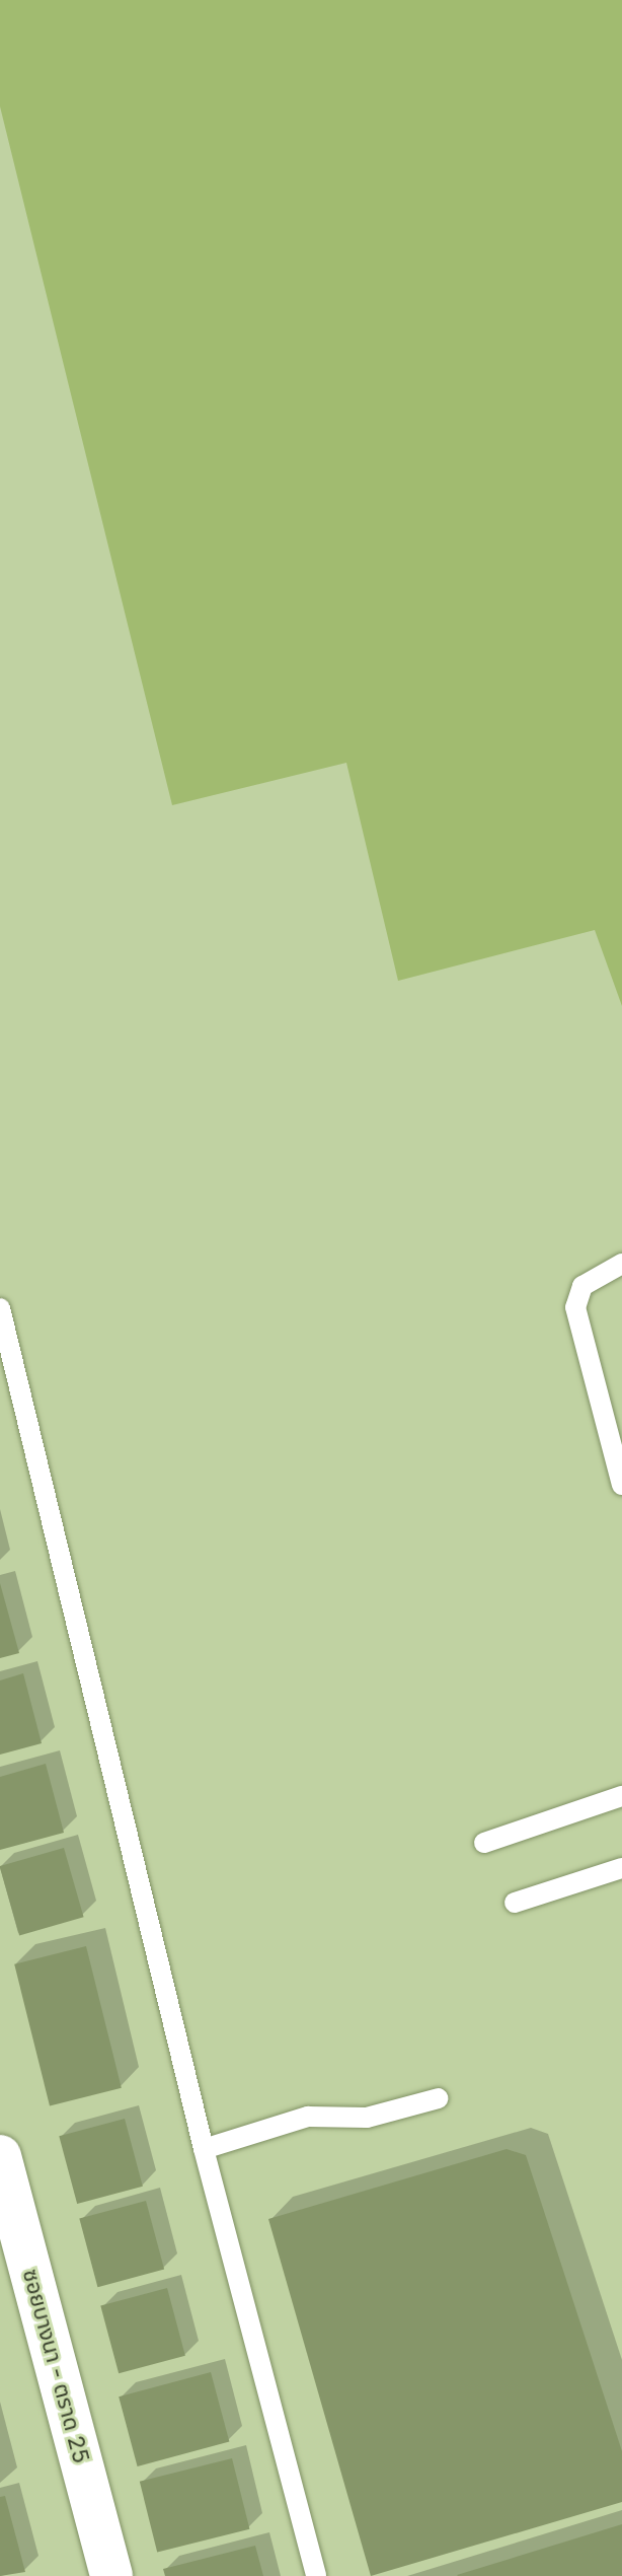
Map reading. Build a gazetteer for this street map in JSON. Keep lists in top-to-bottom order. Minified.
{"streets":{"street":["ซอยบางนา - ตราด 25"]}}
